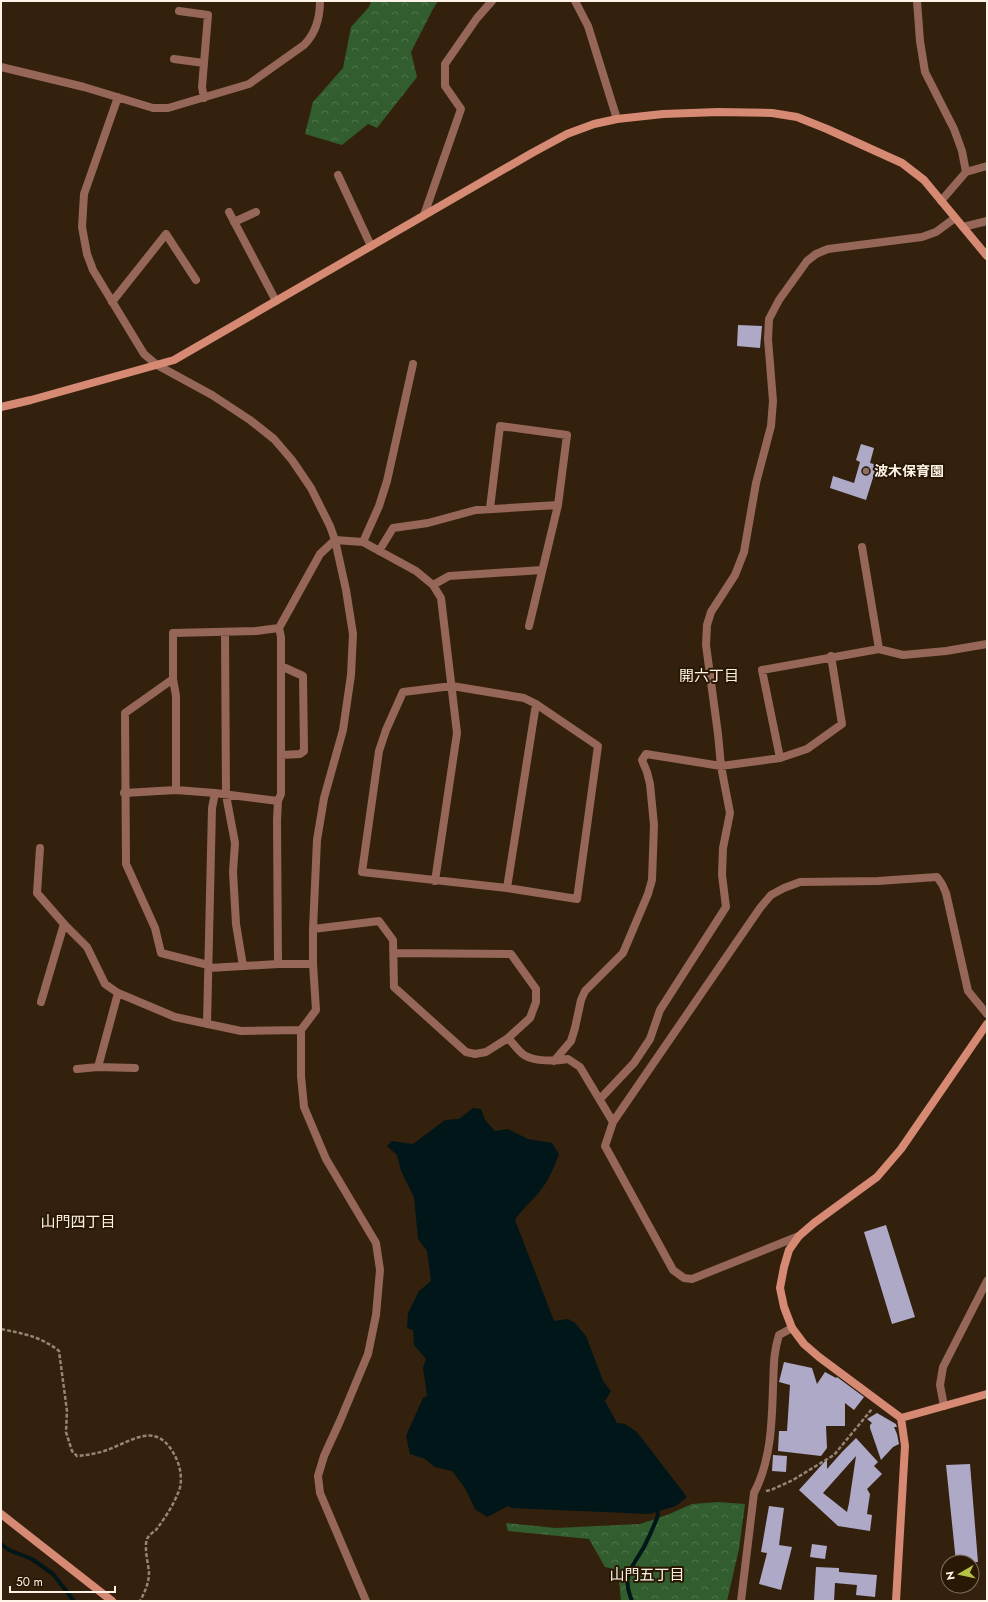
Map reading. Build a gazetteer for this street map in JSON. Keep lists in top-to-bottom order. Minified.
{"districts":["開六丁目","山門四丁目","山門五丁目"],"places":["波木保育園"],"scale_bar":"50 m","north":"left"}
